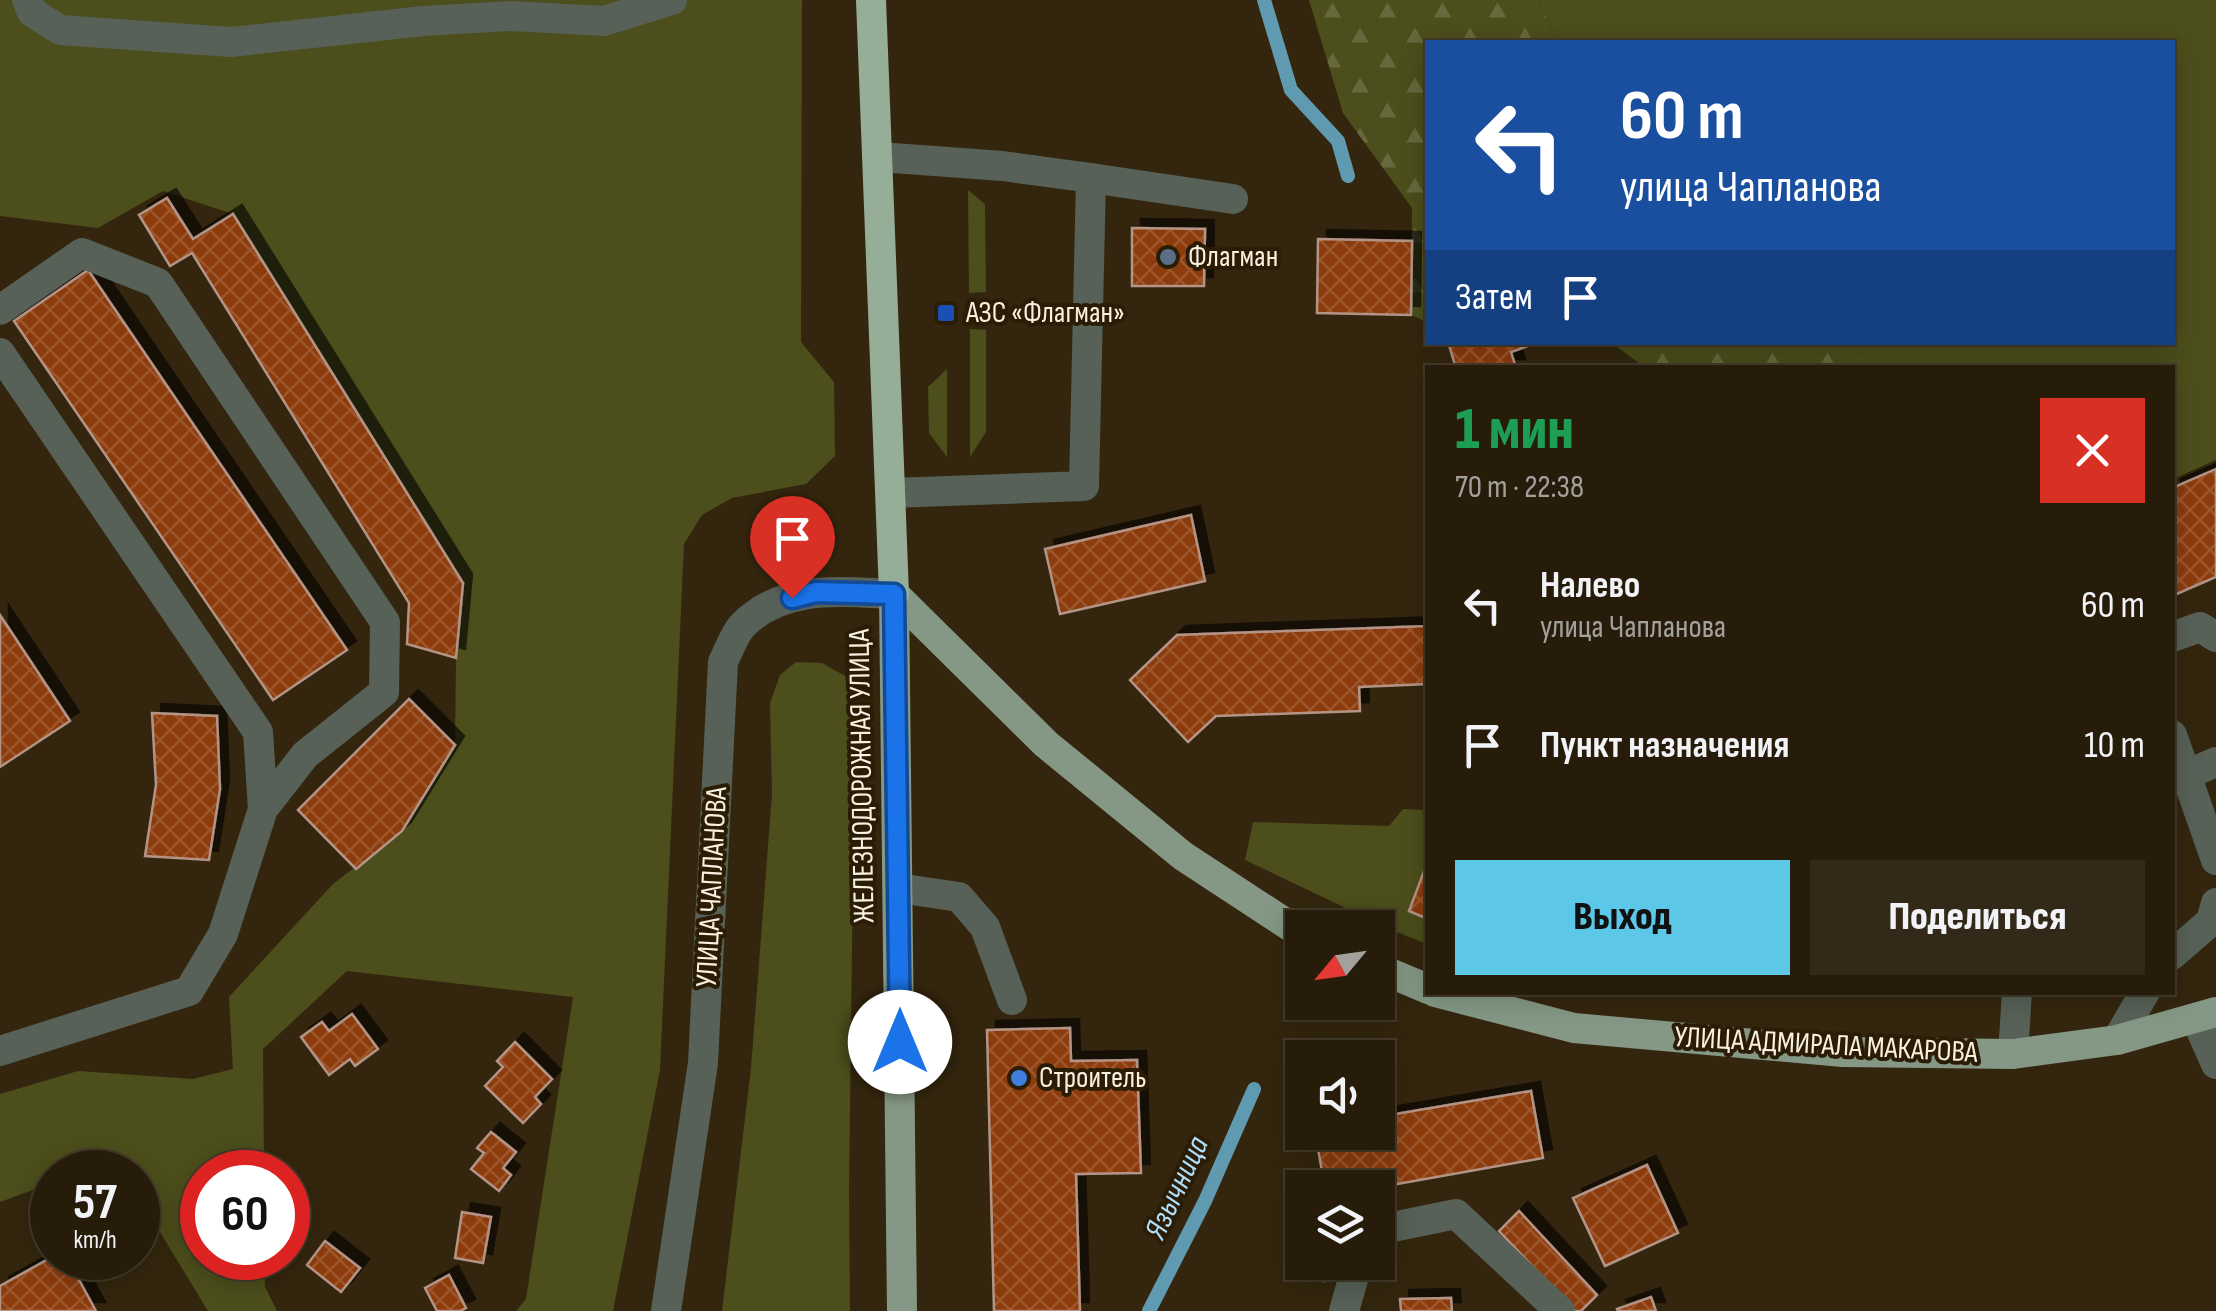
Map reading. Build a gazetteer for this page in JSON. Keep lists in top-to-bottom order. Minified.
{"streets":{"highway":["ЖЕЛЕЗНОДОРОЖНАЯ УЛИЦА"],"main road":["УЛИЦА АДМИРАЛА МАКАРОВА"],"street":["УЛИЦА ЧАПЛАНОВА"]},"crossings":[["ЖЕЛЕЗНОДОРОЖНАЯ УЛИЦА","УЛИЦА ЧАПЛАНОВА"]],"water":["Язычница"],"places":{"other":["Флагман","Строитель"],"transit":["АЗС «Флагман»"]},"north":"bottom left","page":{"turn":["60 m","улица Чапланова"],"then":"Затем","heading":["1 мин","70 m · 22:38"],"list":[{"name":"Налево","note":"улица Чапланова","value":"60 m"},{"name":"Пункт назначения","value":"10 m"}],"buttons":["Выход","Поделиться"],"speed":"57 km/h","limit":"60"}}
